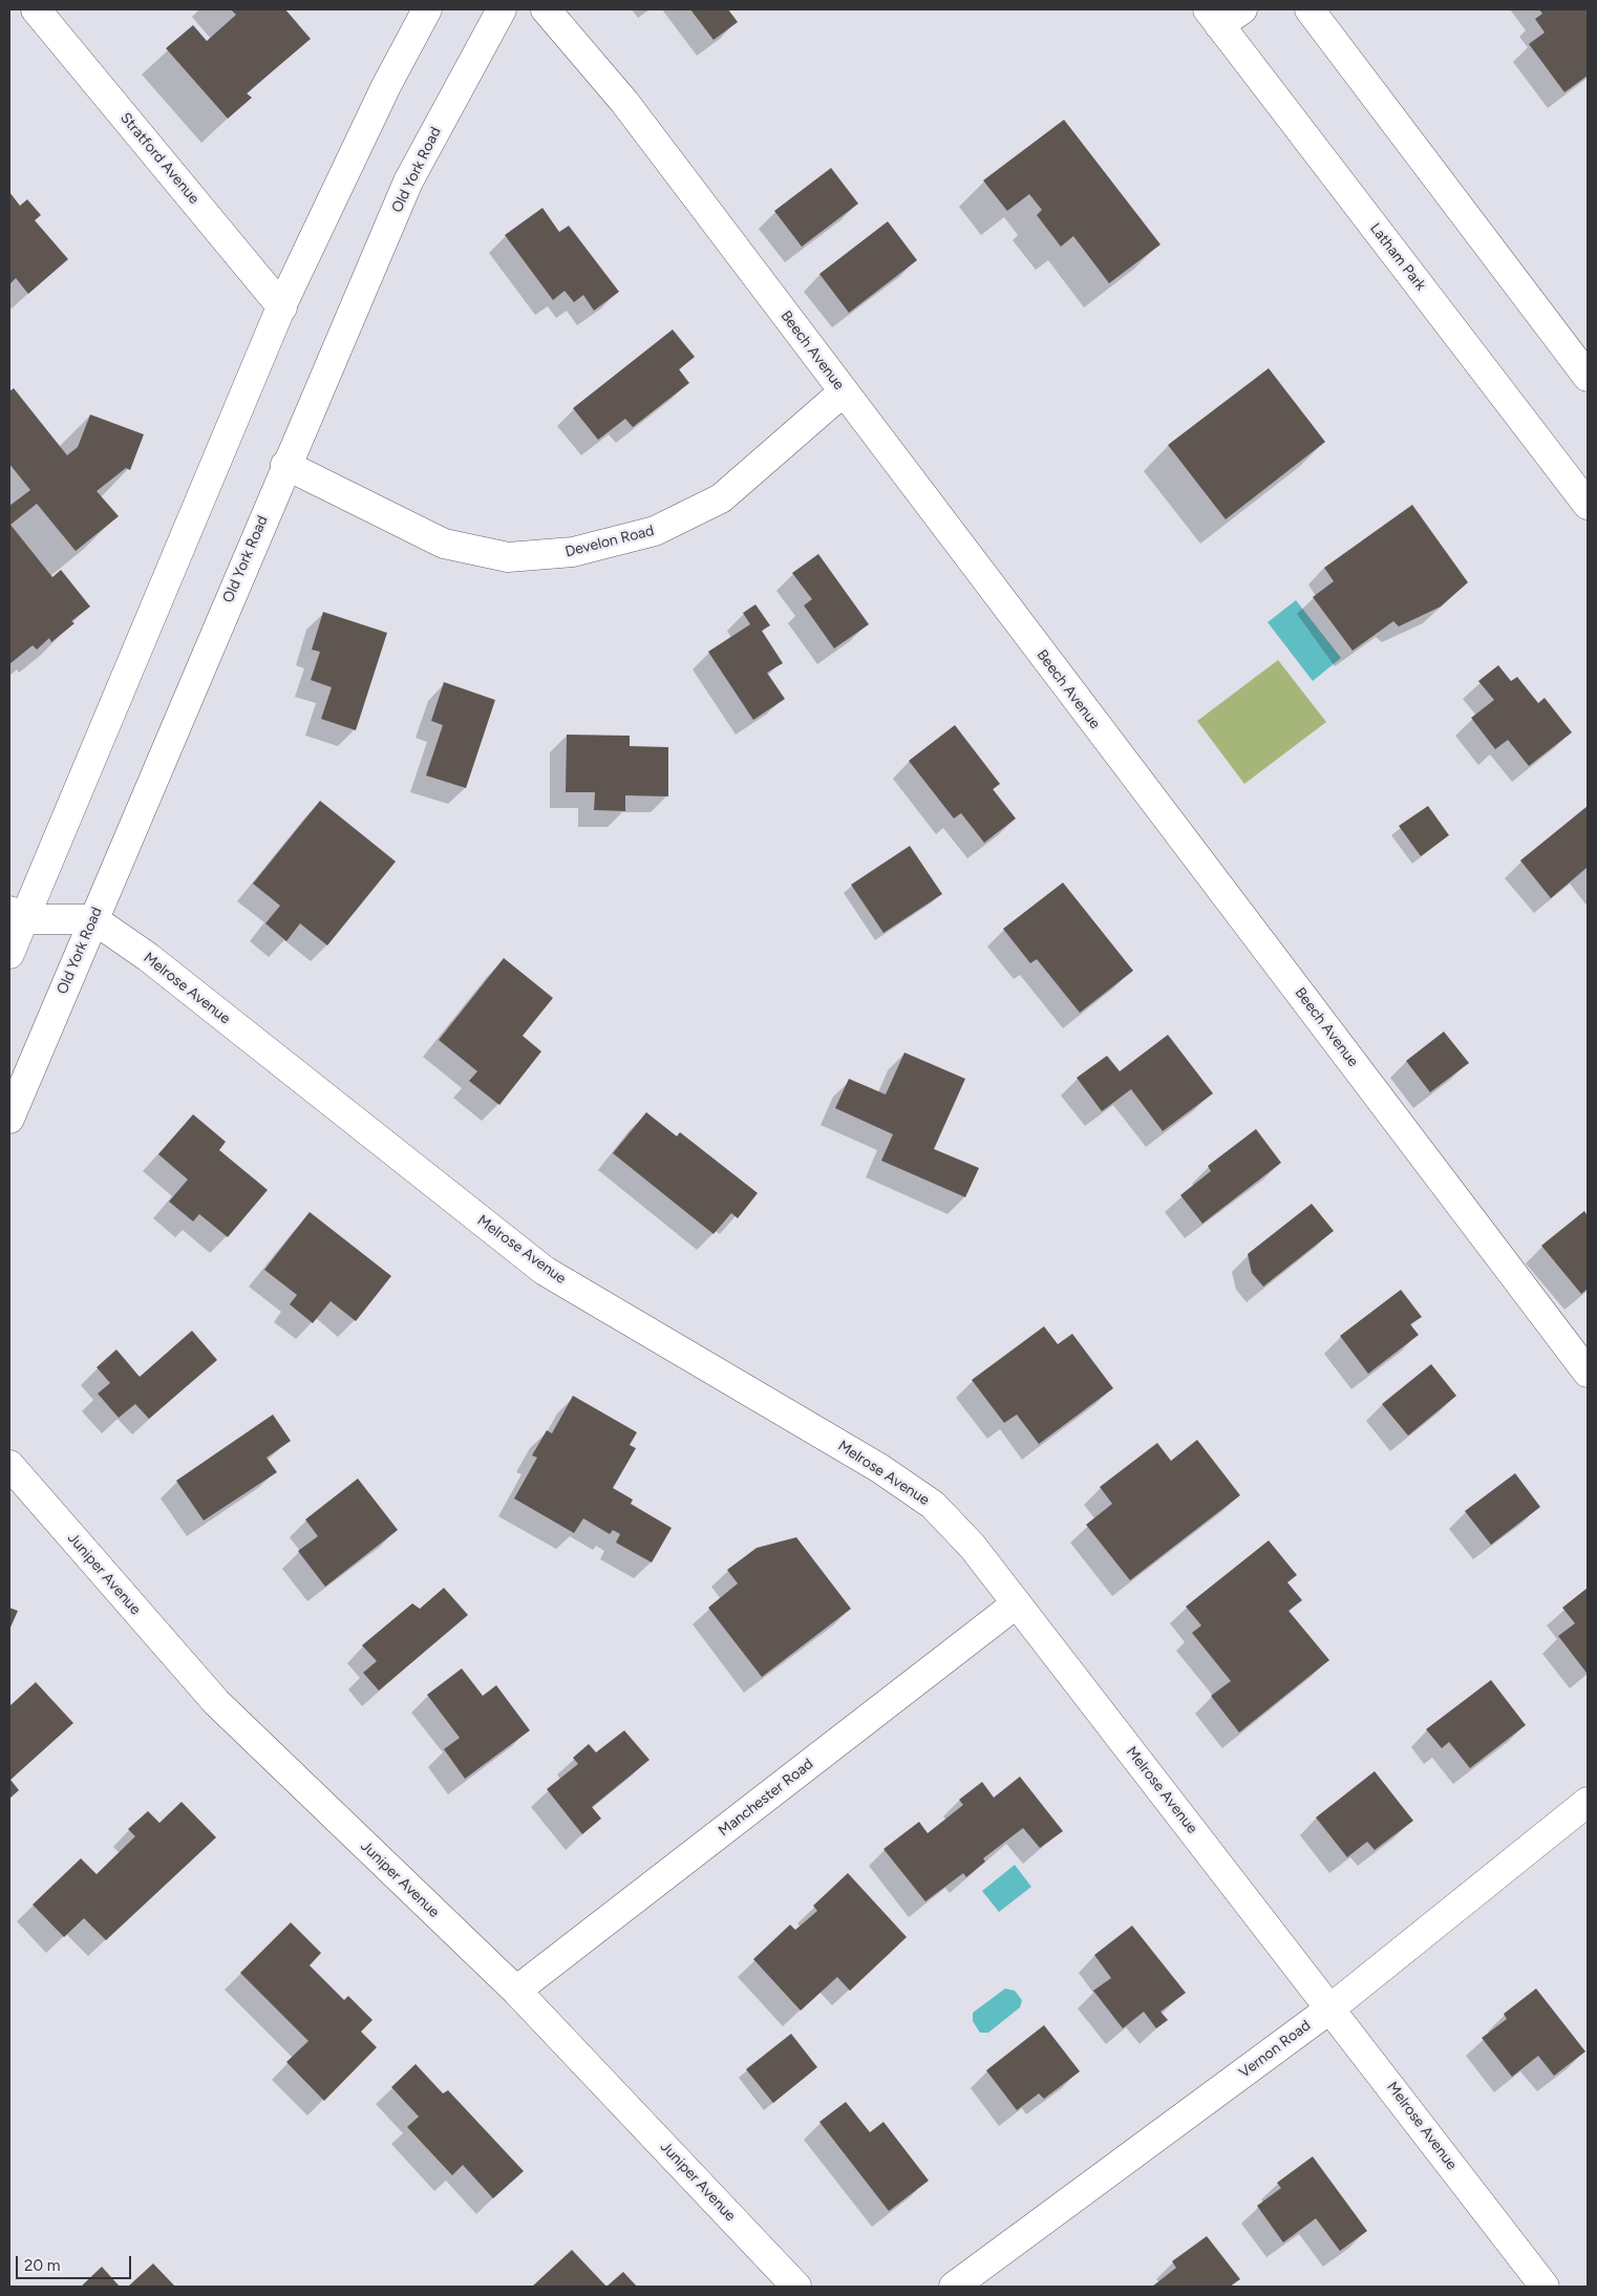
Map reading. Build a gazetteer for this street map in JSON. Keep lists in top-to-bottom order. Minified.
{"streets":{"main road":["Stratford Avenue","Old York Road","Latham Park","Beech Avenue","Develon Road","Melrose Avenue","Juniper Avenue","Manchester Road","Vernon Road"]},"crossings":[["Old York Road","Develon Road"],["Old York Road","Melrose Avenue"],["Beech Avenue","Develon Road"],["Melrose Avenue","Manchester Road"],["Melrose Avenue","Vernon Road"],["Juniper Avenue","Manchester Road"]],"scale_bar":"20 m"}
